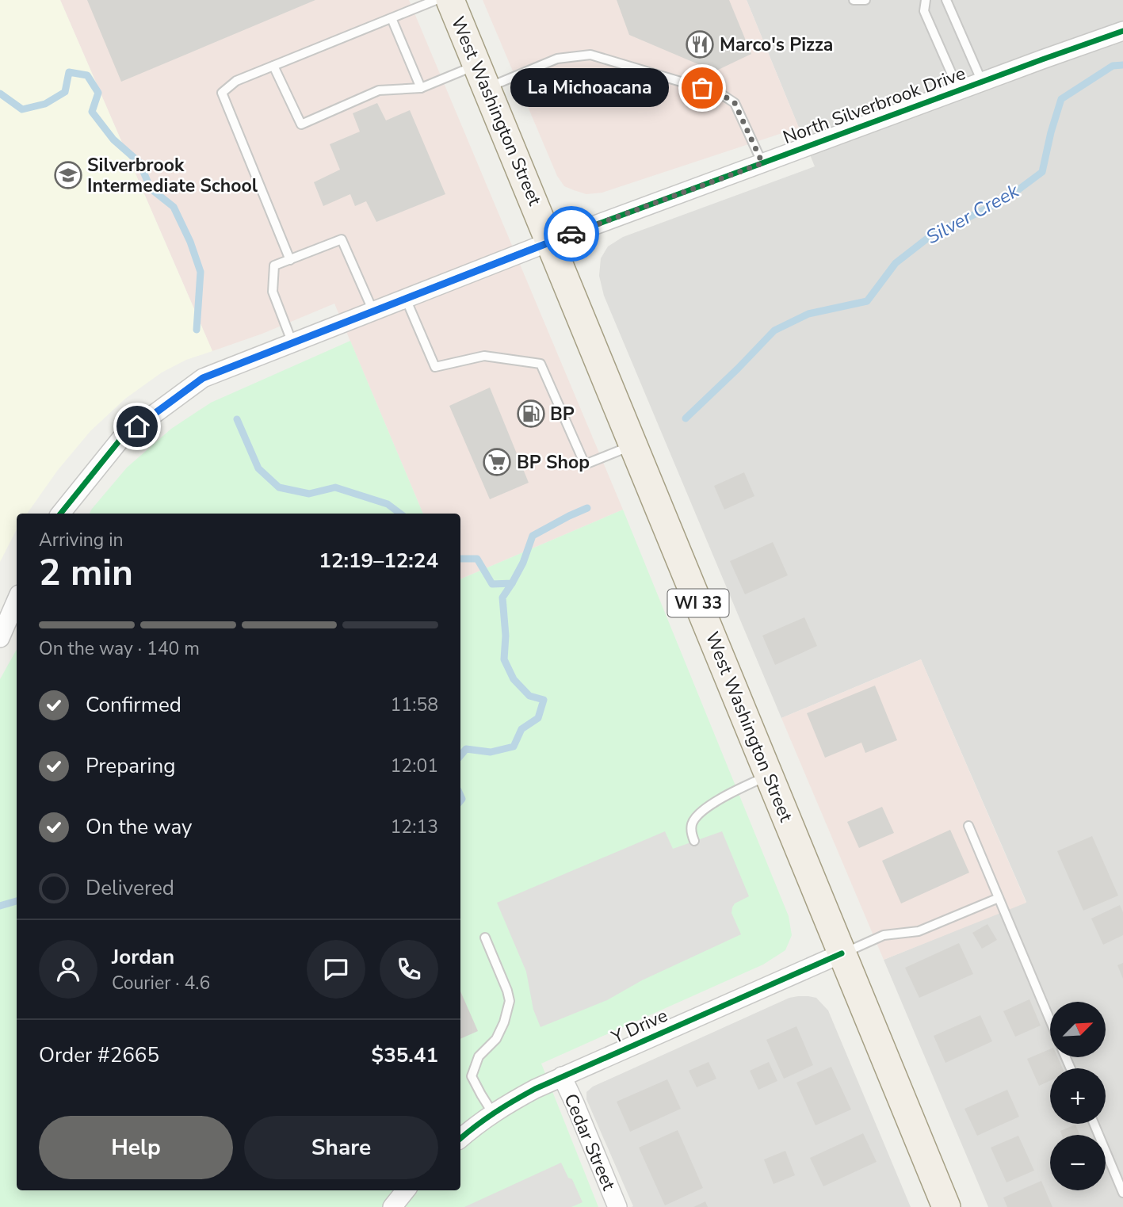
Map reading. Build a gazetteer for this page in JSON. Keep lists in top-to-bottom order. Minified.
{"streets":{"main road":["West Washington Street","WI 33"],"street":["North Silverbrook Drive","Y Drive","Cedar Street"]},"crossings":[["North Silverbrook Drive","West Washington Street"],["West Washington Street","Y Drive"],["Y Drive","Cedar Street"]],"water":["Silver Creek"],"places":{"restaurant":["Marco's Pizza"],"other":["La Michoacana"],"school or university":["Silverbrook Intermediate School"],"fuel station":["BP"],"supermarket":["BP Shop"]},"north":"top right","page":{"bubble":"La Michoacana","heading":["2 min","Arriving in","12:19–12:24"],"panel":["Jordan","Courier · 4.6","Order #2665","$35.41"],"bar":"On the way · 140 m","list":[["Confirmed","11:58"],["Preparing","12:01"],["On the way","12:13"],"Delivered"],"map_buttons":["+","−"],"buttons":["Help","Share"]}}
